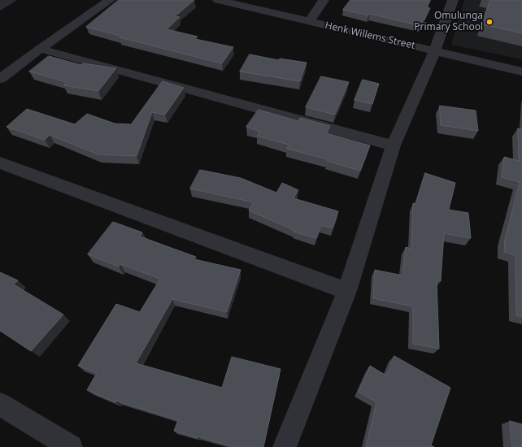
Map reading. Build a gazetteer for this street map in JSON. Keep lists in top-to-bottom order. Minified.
{"streets":{"street":["Henk Willems Street"]},"places":["Omulunga Primary School"]}
